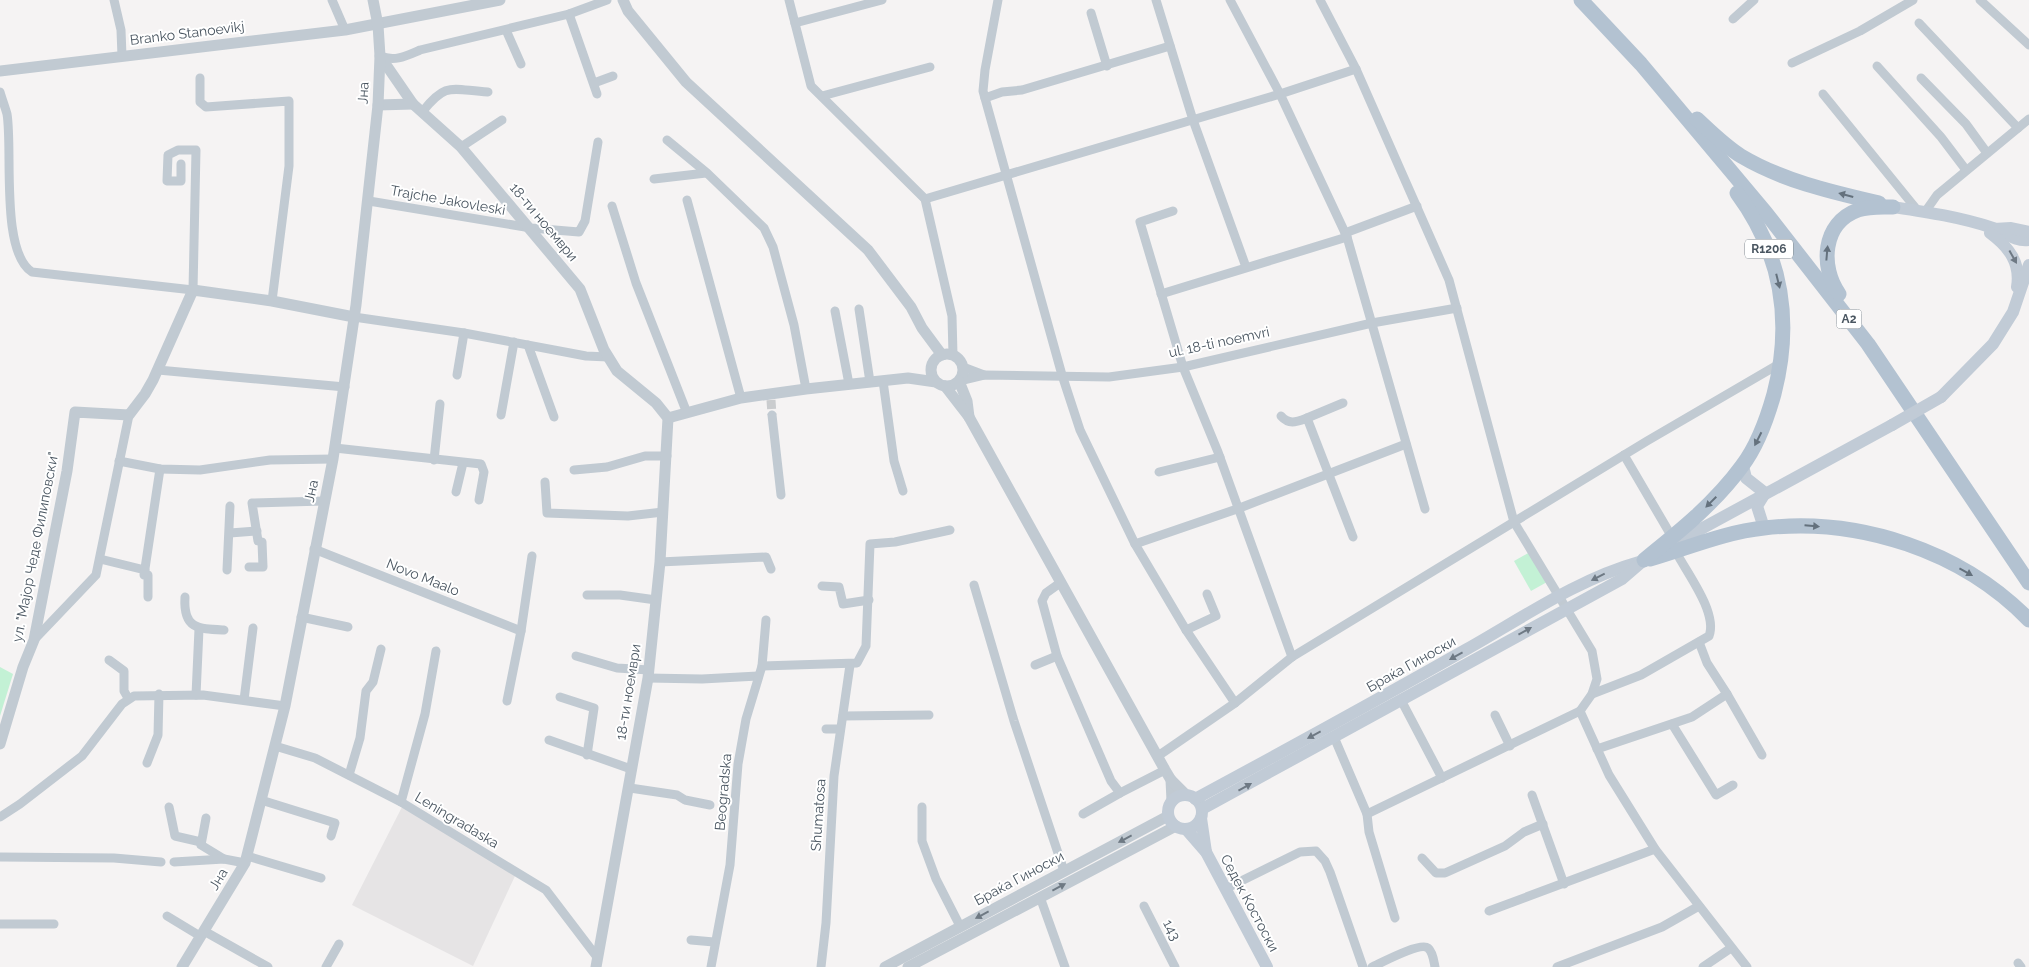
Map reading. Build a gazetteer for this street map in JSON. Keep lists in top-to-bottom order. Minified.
{"streets":{"main road":["R1206","A2","Браќа Гиноски","Седек Костоски"],"street":["Branko Stanoevikj","Јна","Trajche Jakovleski","18-ти ноември","ul. 18-ti noemvri","ул. \"Мајор Чеде Филиповски\"","Novo Maalo","Beogradska","Shumatosa","Leningradaska","143"]},"crossings":[["Branko Stanoevikj","Јна"],["Јна","Trajche Jakovleski"],["Јна","18-ти ноември"],["Јна","Novo Maalo"],["Јна","Leningradaska"],["Trajche Jakovleski","18-ти ноември"],["18-ти ноември","Leningradaska"],["R1206","A2"],["R1206","Браќа Гиноски"]]}
